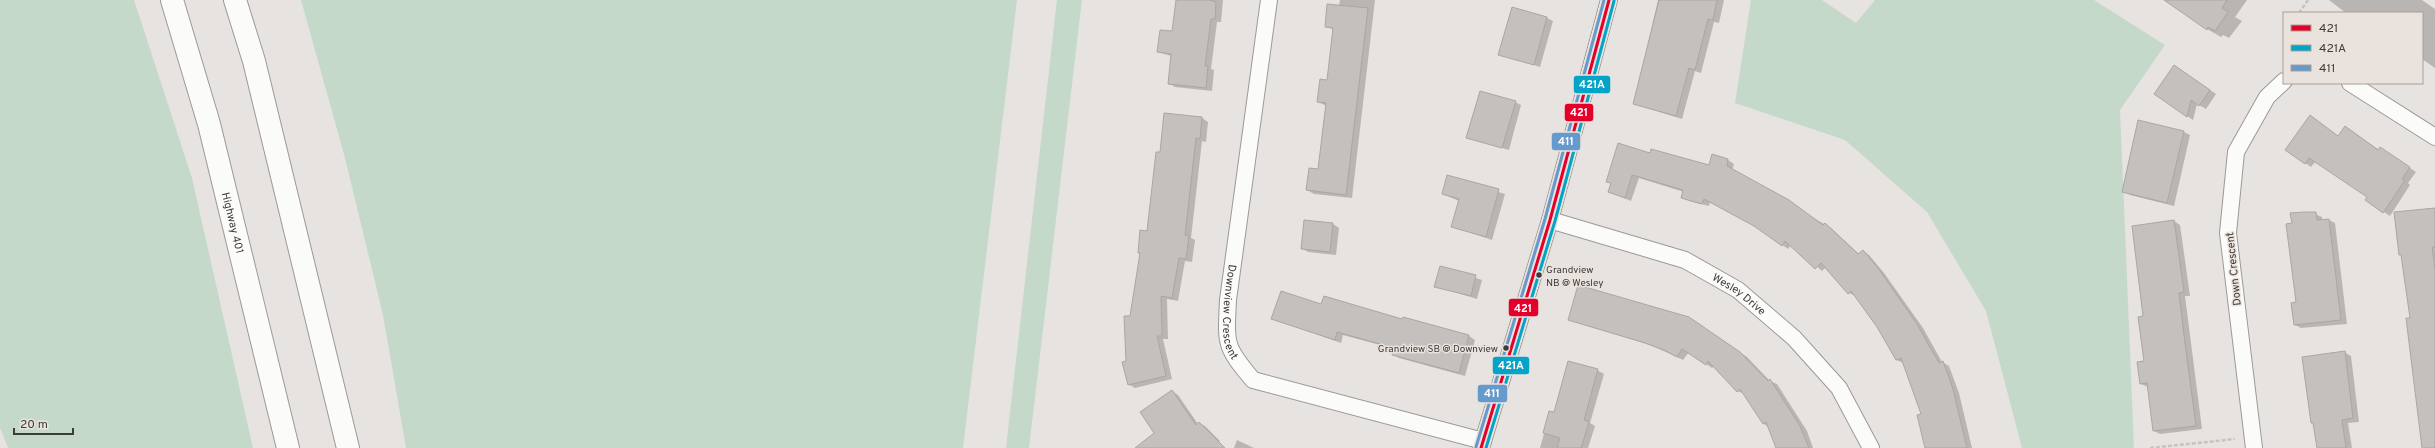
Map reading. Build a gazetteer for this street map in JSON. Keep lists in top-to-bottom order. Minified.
{"streets":{"highway":["Highway 401"],"street":["Down Crescent","Wesley Drive","Downview Crescent"]},"places":["Grandview NB @ Wesley","Grandview SB @ Downview"],"lines":["transit line 421","transit line 411","transit line 421A"],"legend":["421","421A","411"],"scale_bar":"20 m"}
